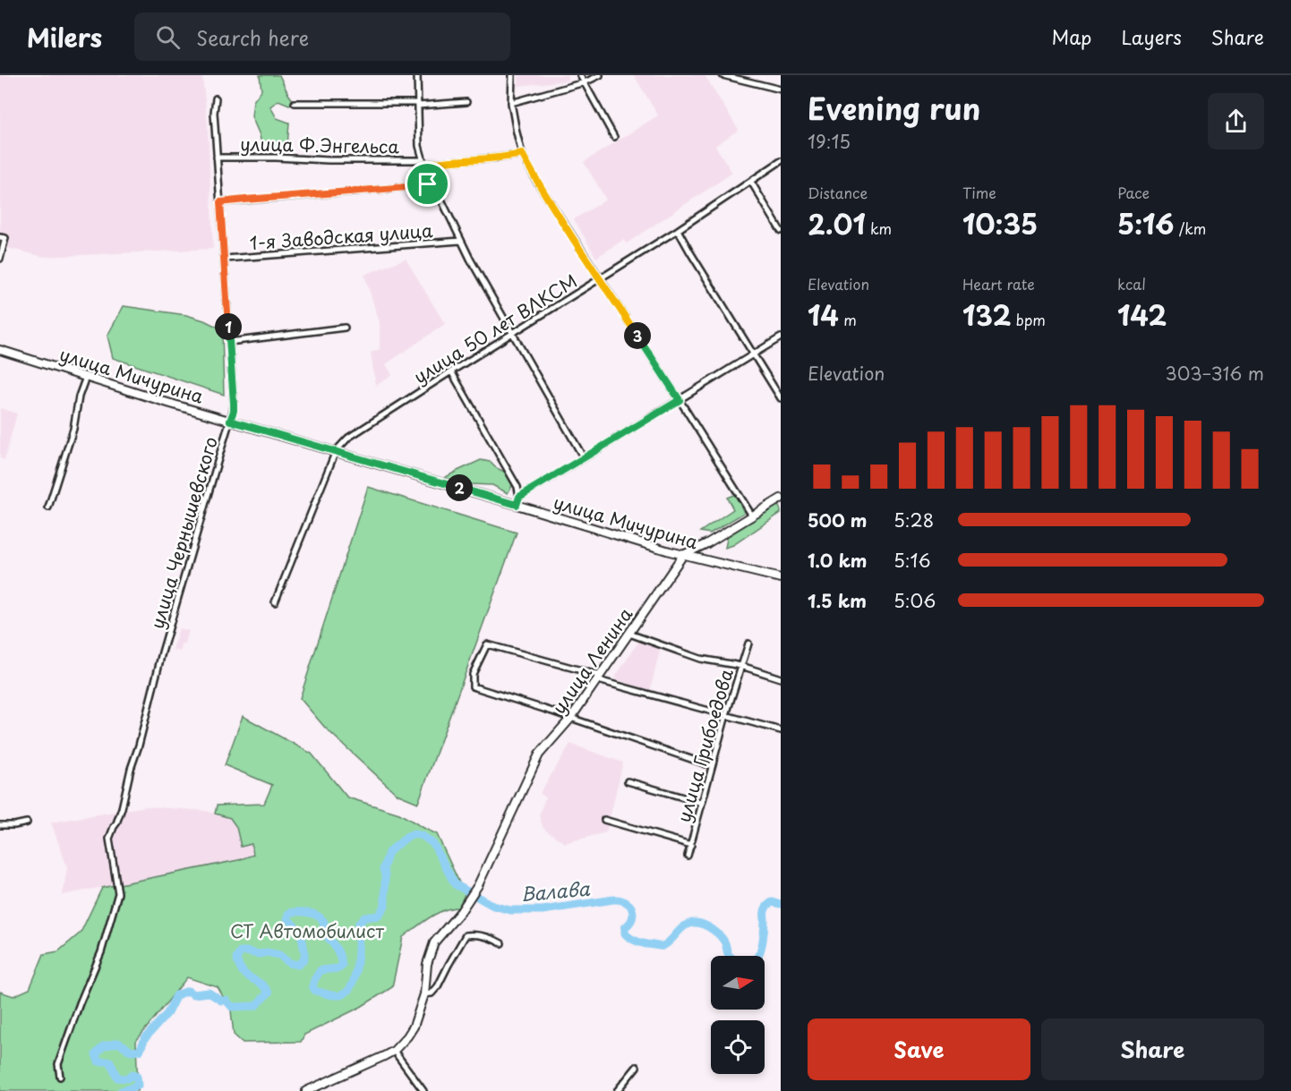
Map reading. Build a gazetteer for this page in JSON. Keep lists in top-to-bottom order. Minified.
{"streets":{"main road":["улица Мичурина","улица Ленина"],"street":["улица Ф.Энгельса","1-я Заводская улица","улица 50 лет ВЛКСМ","улица Чернышевского","улица Грибоедова"]},"crossings":[["улица Ф.Энгельса","улица Чернышевского"],["1-я Заводская улица","улица Чернышевского"],["улица 50 лет ВЛКСМ","улица Мичурина"],["улица Мичурина","улица Чернышевского"],["улица Мичурина","улица Ленина"]],"water":["Валава"],"parks":["СТ Автомобилист"],"north":"right","page":{"header":"Milers","search":"Search here","nav":["Map","Layers","Share"],"heading":["Evening run","19:15"],"stats":[["Distance","2.01 km"],["Time","10:35"],["Pace","5:16 /km"],["Elevation","14 m"],["Heart rate","132 bpm"],["kcal","142"]],"pins":["1","3","2"],"chart":["Elevation","303–316 m"],"list":[{"name":"500 m","note":"5:28"},{"name":"1.0 km","note":"5:16"},{"name":"1.5 km","note":"5:06"}],"buttons":["Save","Share"]}}
